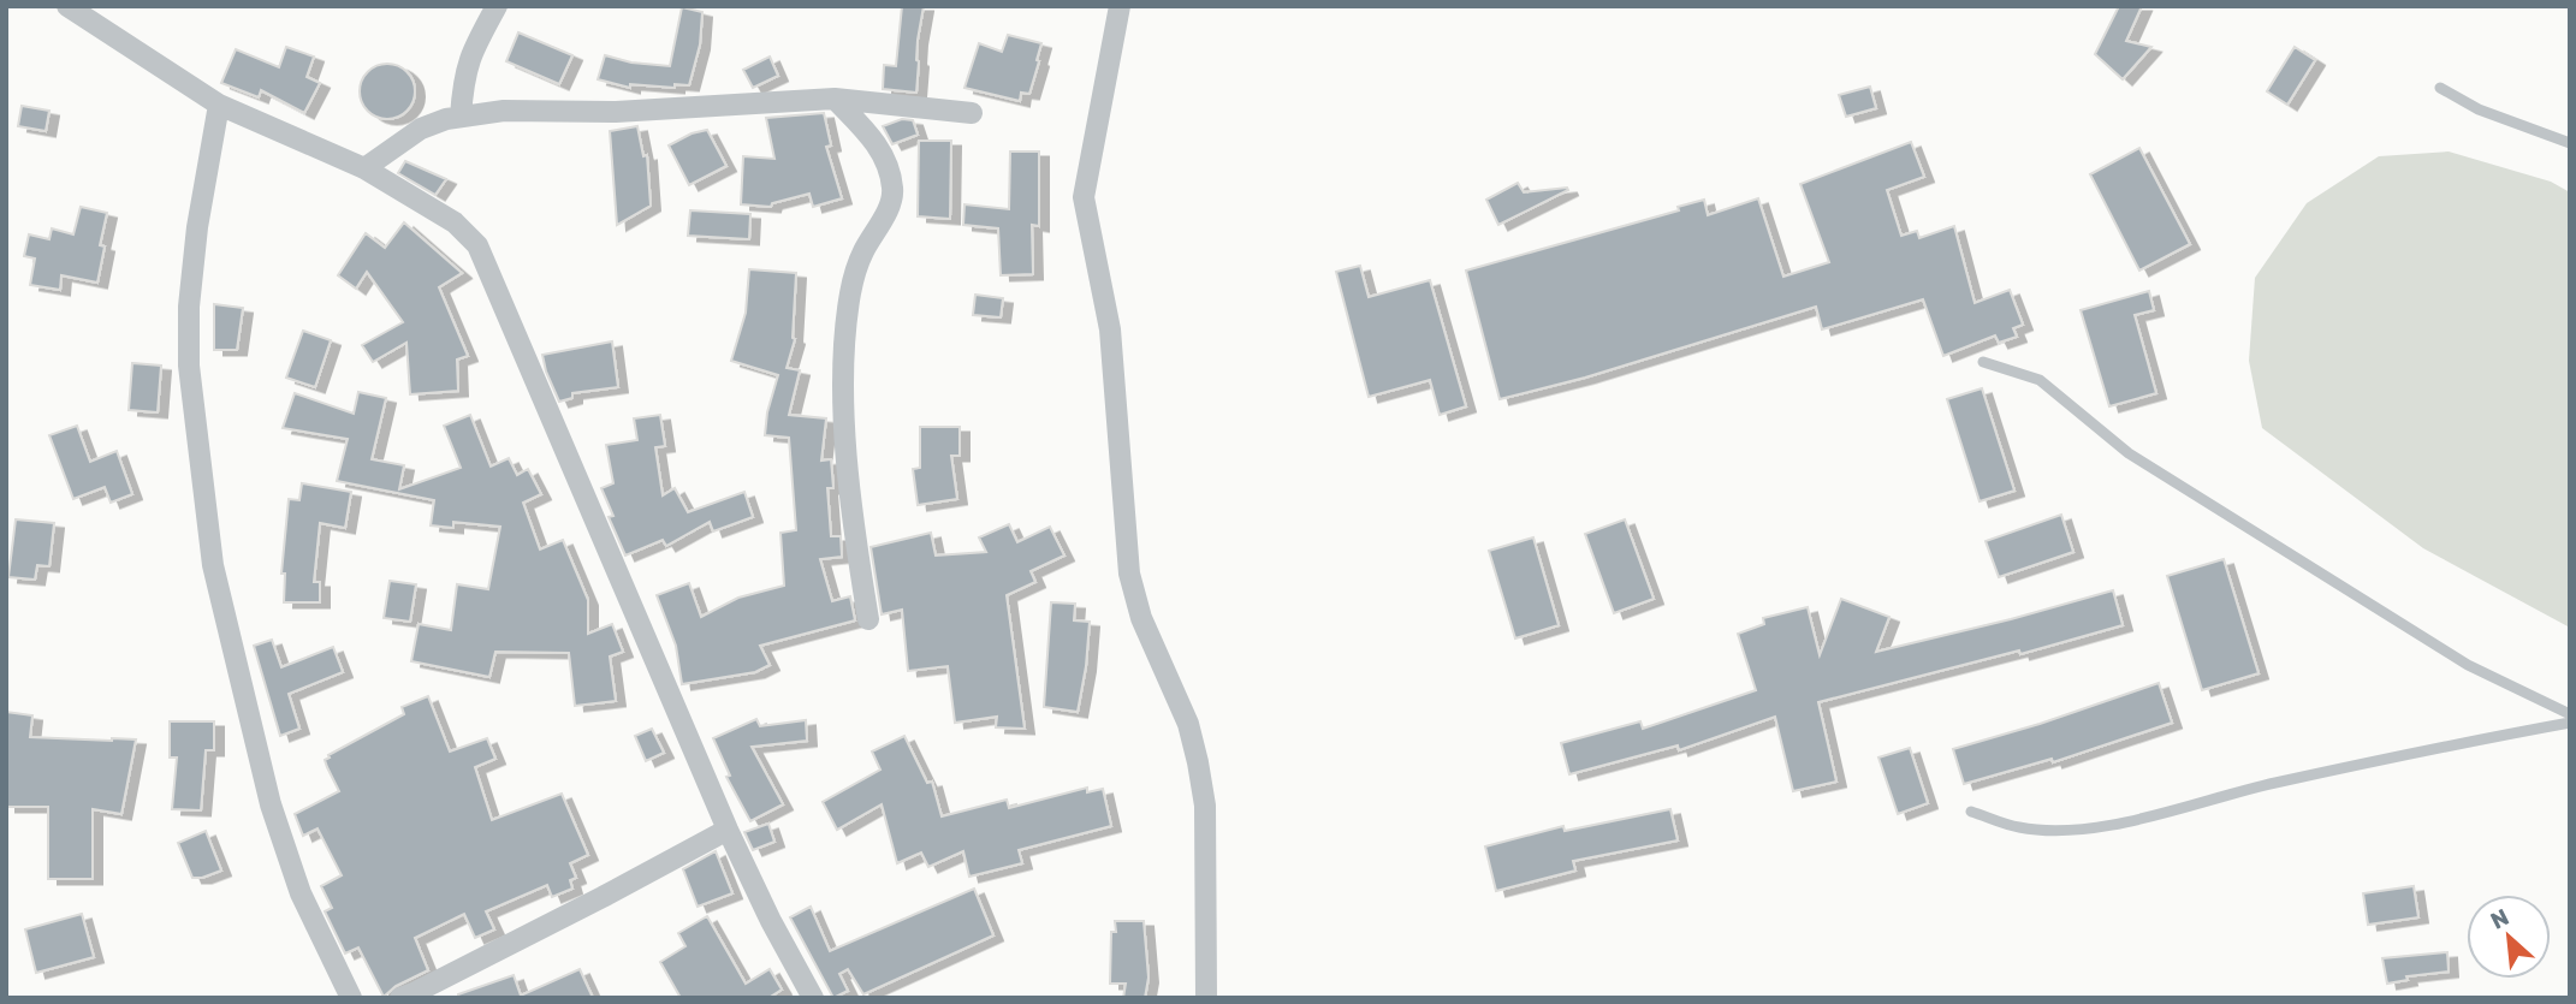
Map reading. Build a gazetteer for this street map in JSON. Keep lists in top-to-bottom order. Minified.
{"north":"top left"}
